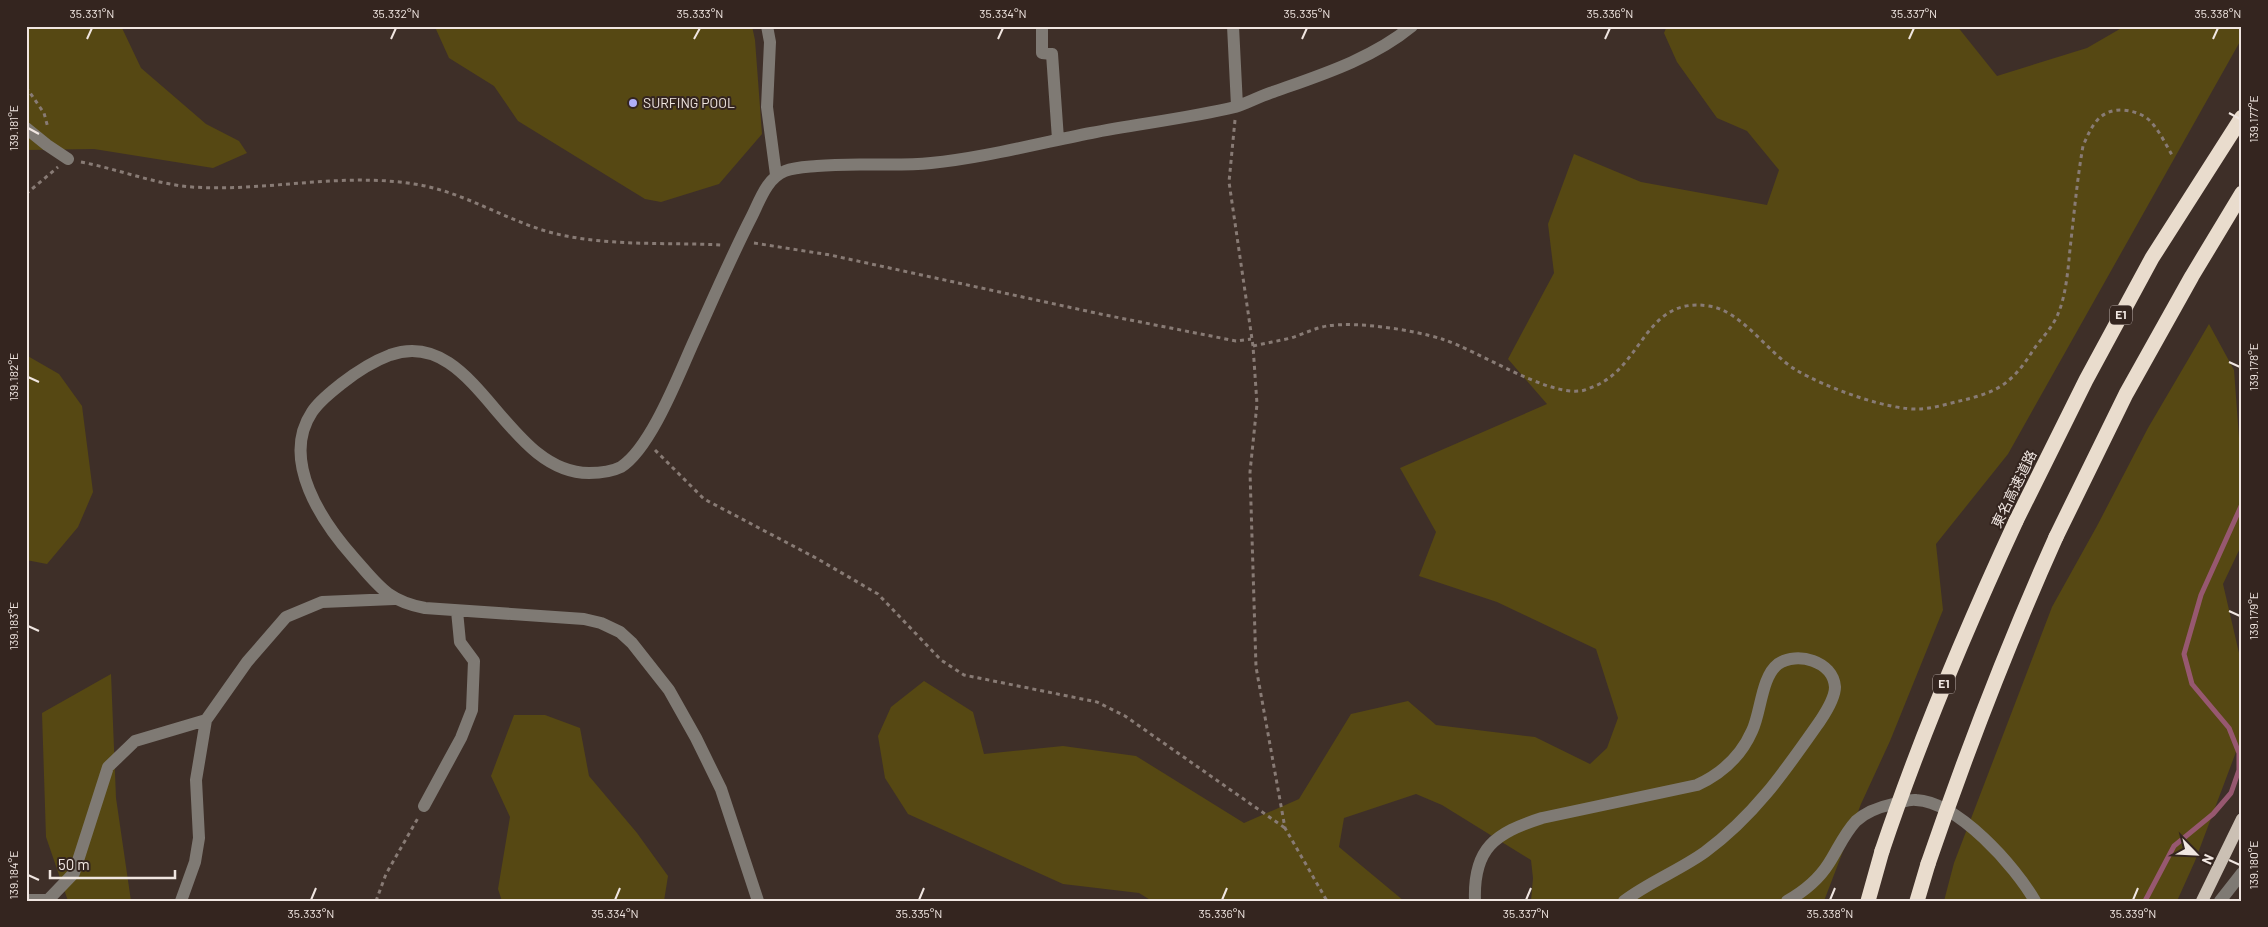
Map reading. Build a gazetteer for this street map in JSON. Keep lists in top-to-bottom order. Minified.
{"streets":{"highway":["E1","東名高速道路"]},"places":["SURFING POOL"],"scale_bar":"50 m","north":"bottom right","coordinates":["35.331°N","35.332°N","35.333°N","35.334°N","35.335°N","35.336°N","35.337°N","35.338°N","139.177°E","139.181°E","139.178°E","139.182°E","139.179°E","139.183°E","139.180°E","139.184°E","35.339°N"]}
